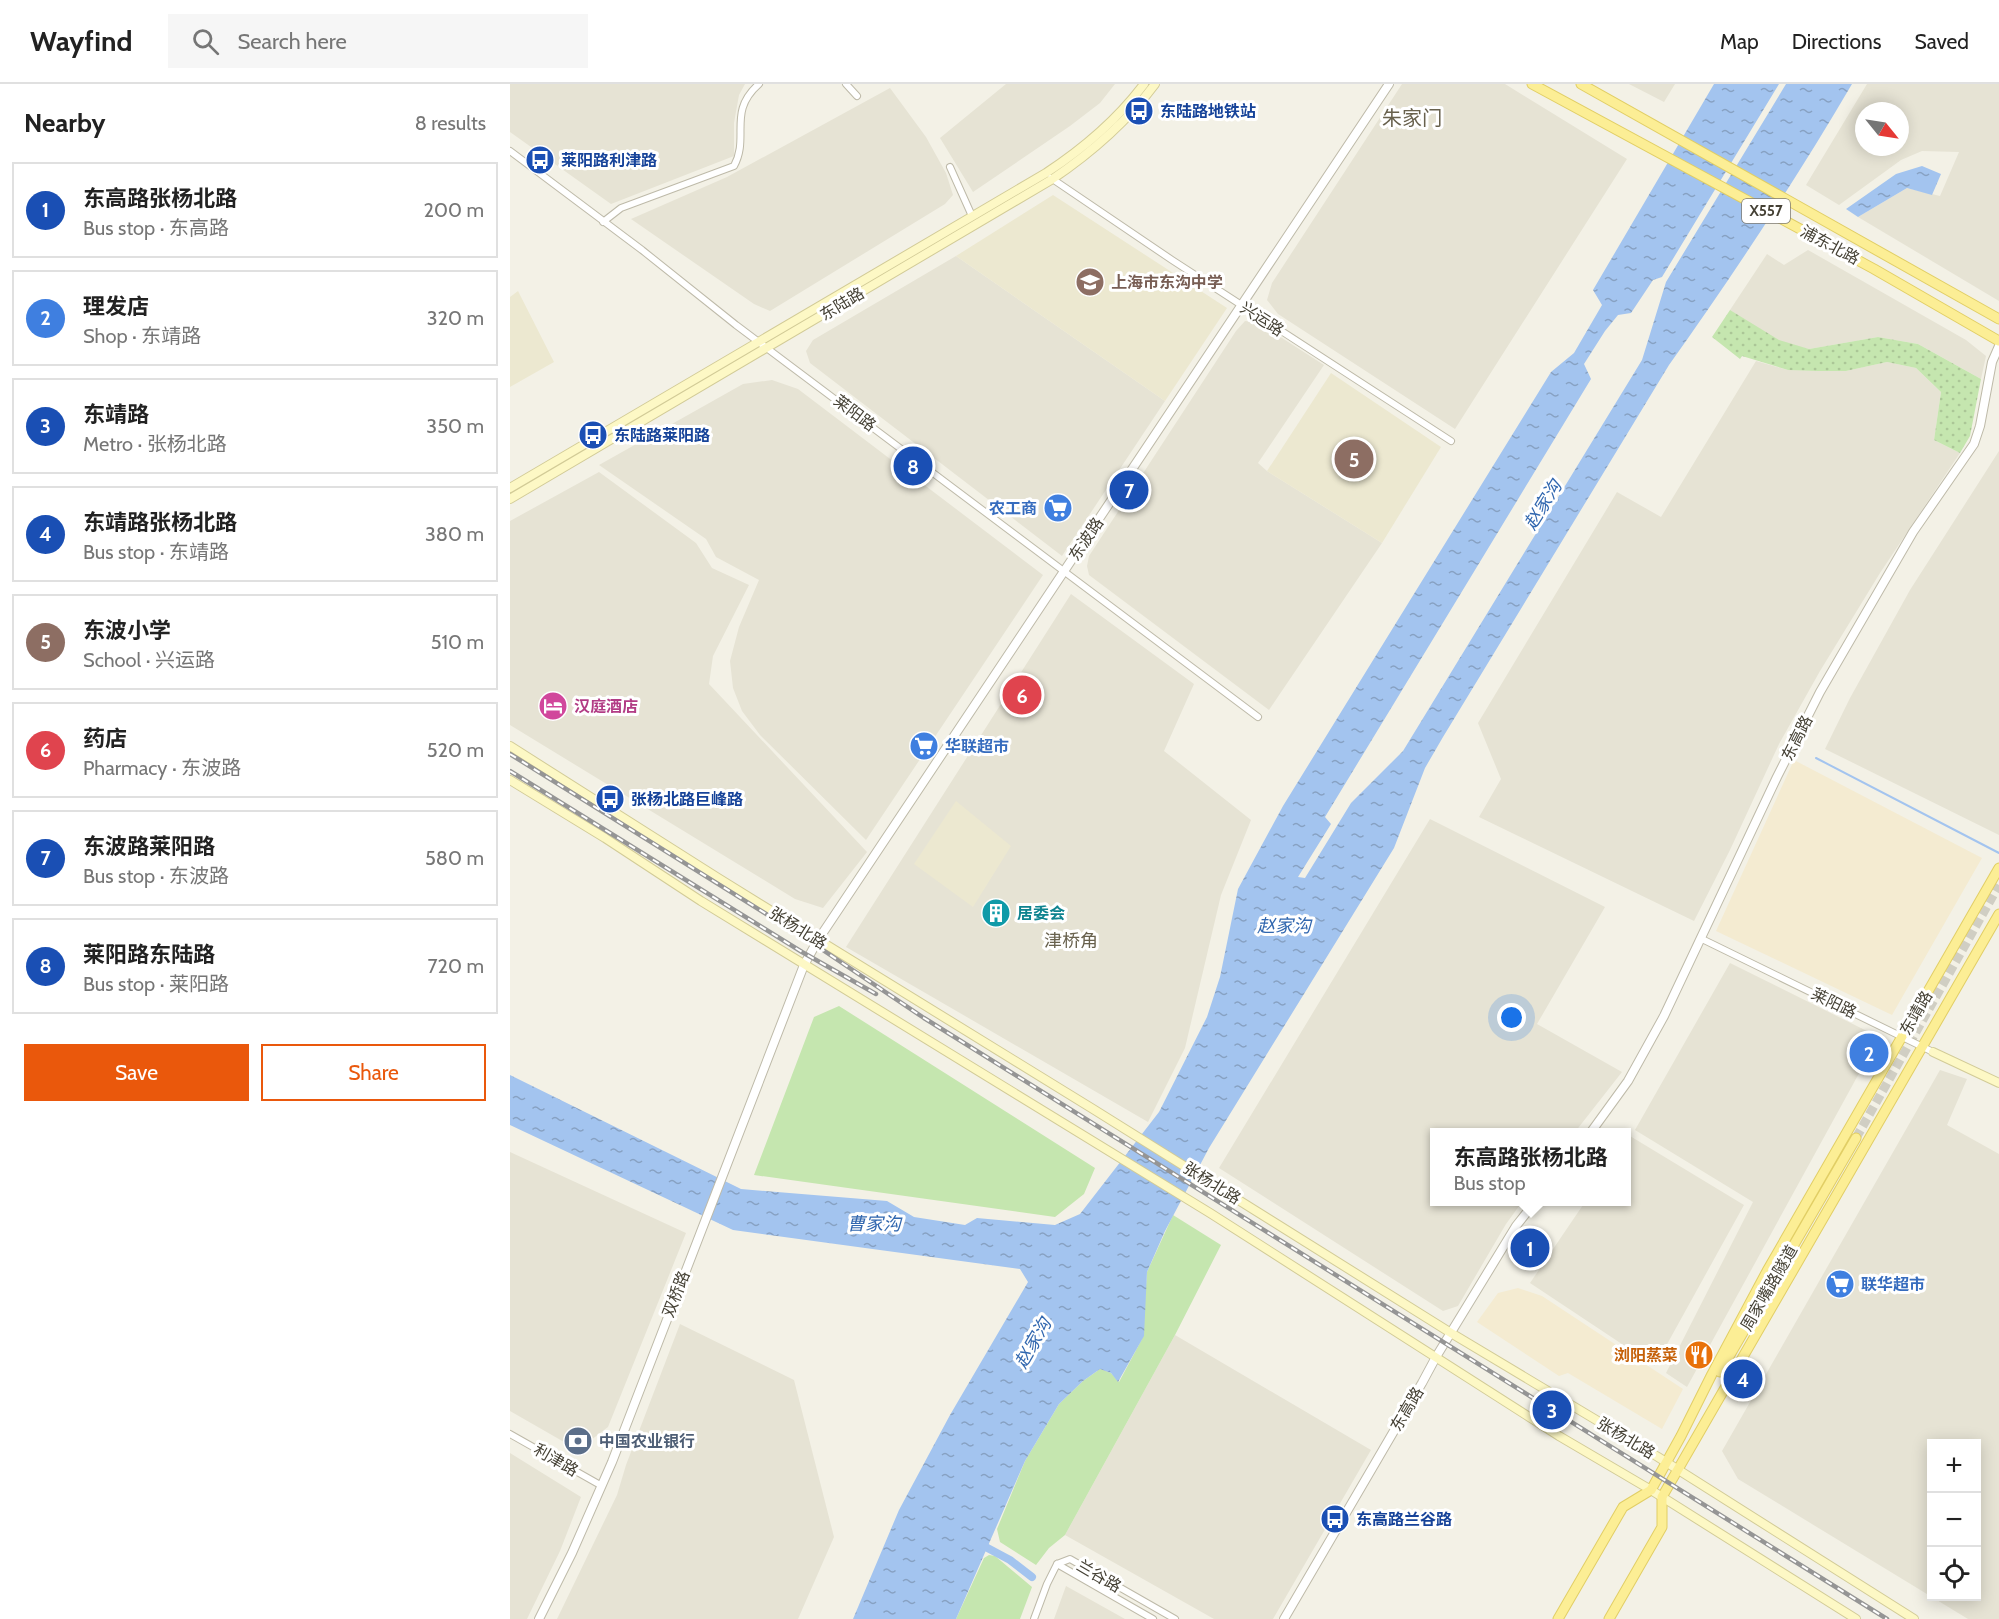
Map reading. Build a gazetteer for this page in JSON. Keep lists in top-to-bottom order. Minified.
{"streets":{"main road":["X557","浦东北路","东陆路","莱阳路","张杨北路","东靖路","周家嘴路隧道"],"street":["兴运路","东波路","东高路","双桥路","利津路","兰谷路"]},"crossings":[["东陆路","兴运路"],["东陆路","莱阳路"],["兴运路","东波路"],["莱阳路","东波路"],["莱阳路","东高路"],["莱阳路","东靖路"],["东波路","张杨北路"],["东波路","双桥路"],["东高路","张杨北路"],["张杨北路","东靖路"],["张杨北路","双桥路"],["东靖路","周家嘴路隧道"],["双桥路","利津路"]],"districts":["朱家门","津桥角"],"water":["赵家沟","曹家沟"],"places":{"bus stop":["东陆路地铁站","莱阳路利津路","东陆路莱阳路","张杨北路巨峰路","东高路兰谷路"],"school or university":["上海市东沟中学"],"supermarket":["农工商","华联超市","联华超市"],"hotel":["汉庭酒店"],"building":["居委会"],"restaurant":["浏阳蒸菜"],"bank":["中国农业银行"]},"north":"bottom right","page":{"header":"Wayfind","search":"Search here","nav":["Map","Directions","Saved"],"heading":["Nearby","8 results"],"list":[{"mark":"1","name":"东高路张杨北路","note":"Bus stop · 东高路","value":"200 m"},{"mark":"2","name":"理发店","note":"Shop · 东靖路","value":"320 m"},{"mark":"3","name":"东靖路","note":"Metro · 张杨北路","value":"350 m"},{"mark":"4","name":"东靖路张杨北路","note":"Bus stop · 东靖路","value":"380 m"},{"mark":"5","name":"东波小学","note":"School · 兴运路","value":"510 m"},{"mark":"6","name":"药店","note":"Pharmacy · 东波路","value":"520 m"},{"mark":"7","name":"东波路莱阳路","note":"Bus stop · 东波路","value":"580 m"},{"mark":"8","name":"莱阳路东陆路","note":"Bus stop · 莱阳路","value":"720 m"}],"pins":["5","8","7","6","2","1","4","3"],"buttons":["Save","Share"],"popup":["东高路张杨北路","Bus stop"],"map_buttons":["+","−"]}}
